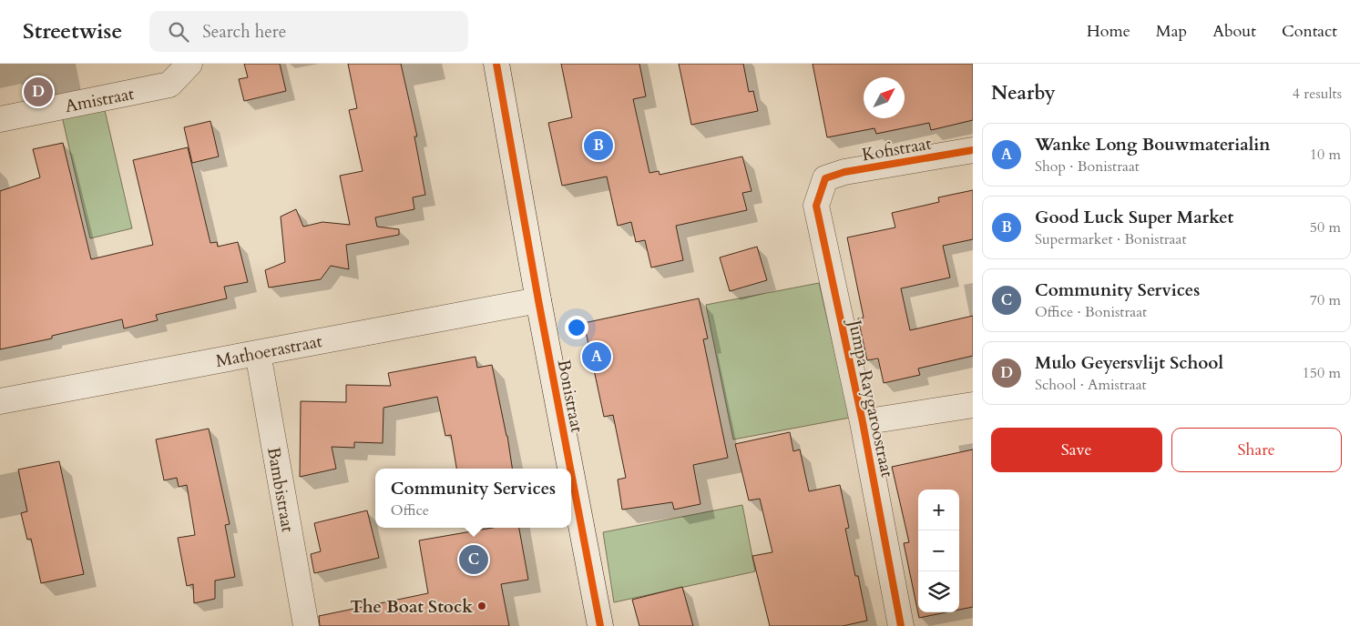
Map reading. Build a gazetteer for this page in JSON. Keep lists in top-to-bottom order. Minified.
{"streets":{"street":["Amistraat","Kofistraat","Mathoerastraat","Bonistraat","Jumpa Raygaroostraat","Bambistraat"]},"crossings":[["Kofistraat","Jumpa Raygaroostraat"],["Mathoerastraat","Bonistraat"],["Mathoerastraat","Bambistraat"]],"places":["The Boat Stock"],"north":"top right","page":{"header":"Streetwise","search":"Search here","nav":["Home","Map","About","Contact"],"heading":["Nearby","4 results"],"pins":["D","B","A","C"],"list":[{"mark":"A","name":"Wanke Long Bouwmaterialin","note":"Shop · Bonistraat","value":"10 m"},{"mark":"B","name":"Good Luck Super Market","note":"Supermarket · Bonistraat","value":"50 m"},{"mark":"C","name":"Community Services","note":"Office · Bonistraat","value":"70 m"},{"mark":"D","name":"Mulo Geyersvlijt School","note":"School · Amistraat","value":"150 m"}],"buttons":["Save","Share"],"popup":["Community Services","Office"],"map_buttons":["+","−"]}}
